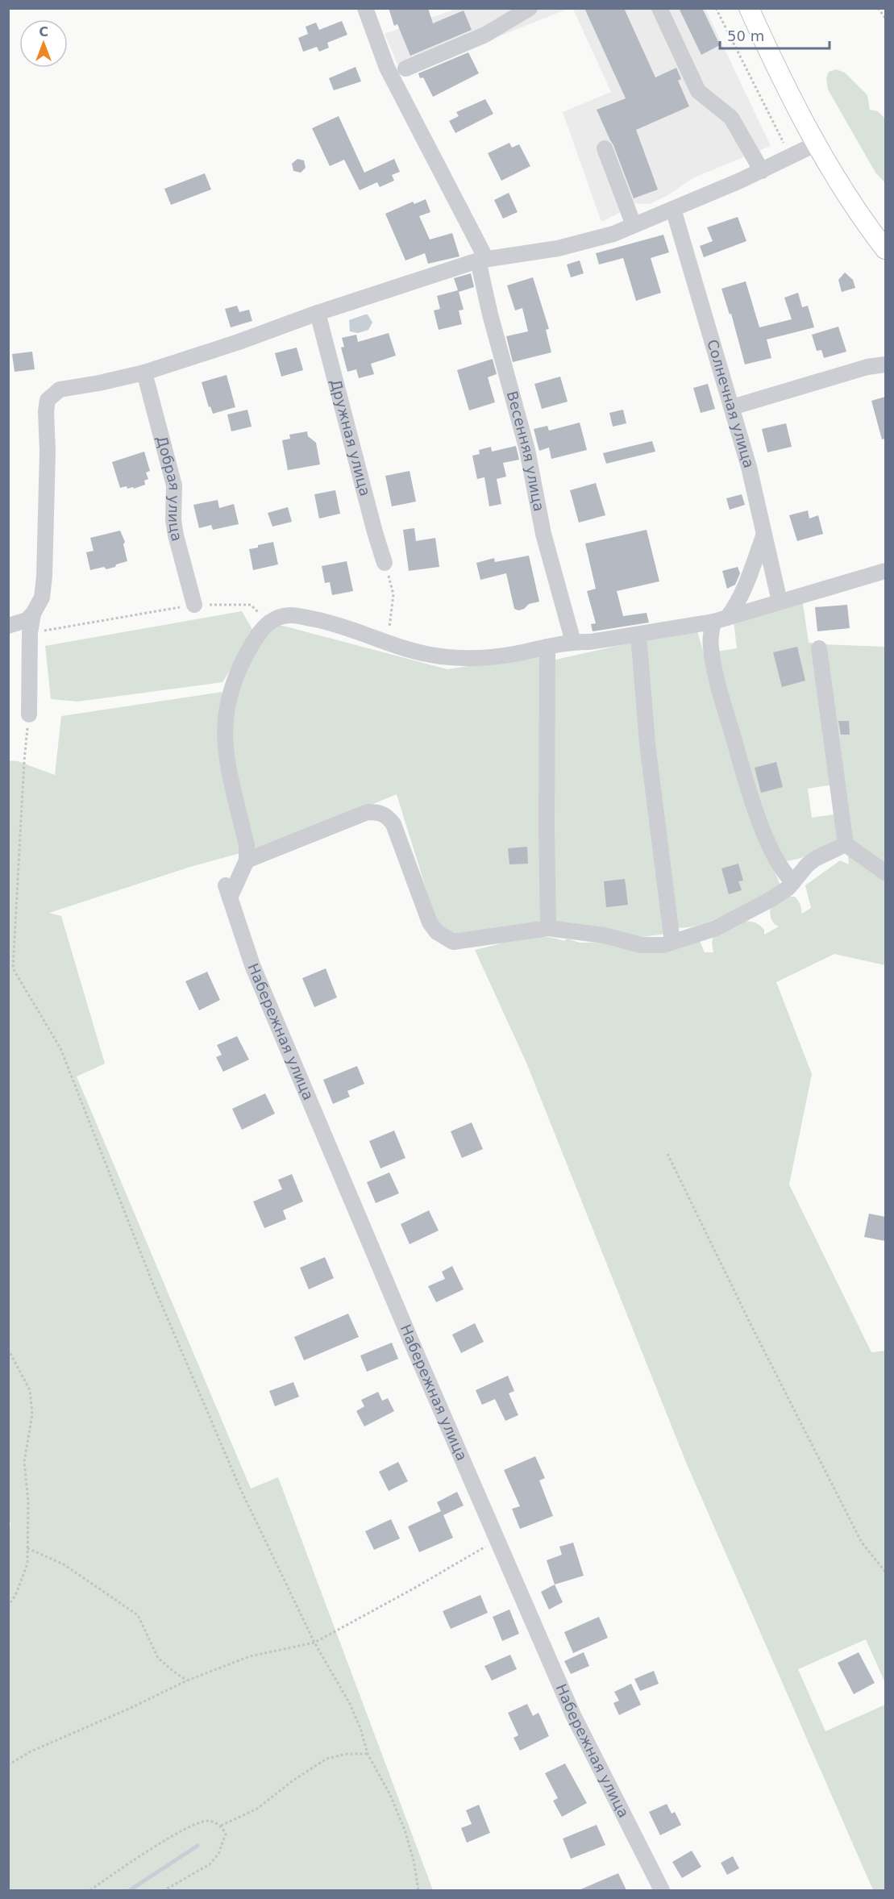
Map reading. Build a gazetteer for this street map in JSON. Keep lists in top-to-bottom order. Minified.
{"streets":{"street":["Солнечная улица","Дружная улица","Весенняя улица","Добрая улица","Набережная улица"]},"scale_bar":"50 m","north":"top"}
